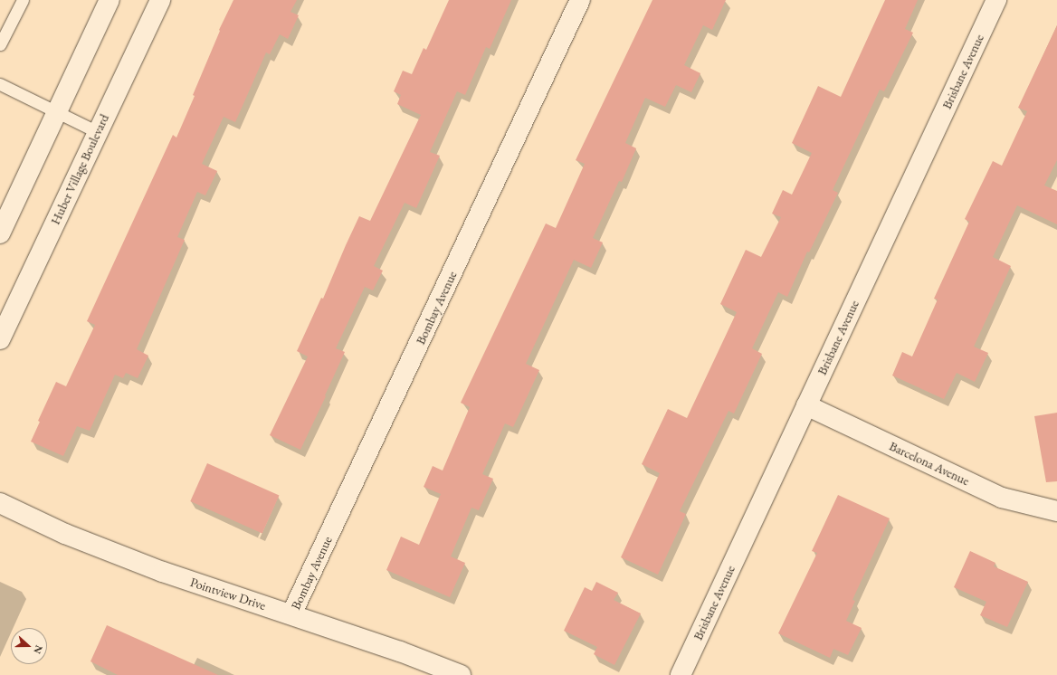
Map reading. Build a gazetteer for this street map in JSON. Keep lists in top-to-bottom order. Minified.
{"streets":{"street":["Brisbane Avenue","Huber Village Boulevard","Bombay Avenue","Barcelona Avenue","Pointview Drive"]},"crossings":[["Brisbane Avenue","Barcelona Avenue"],["Bombay Avenue","Pointview Drive"]],"north":"right"}
